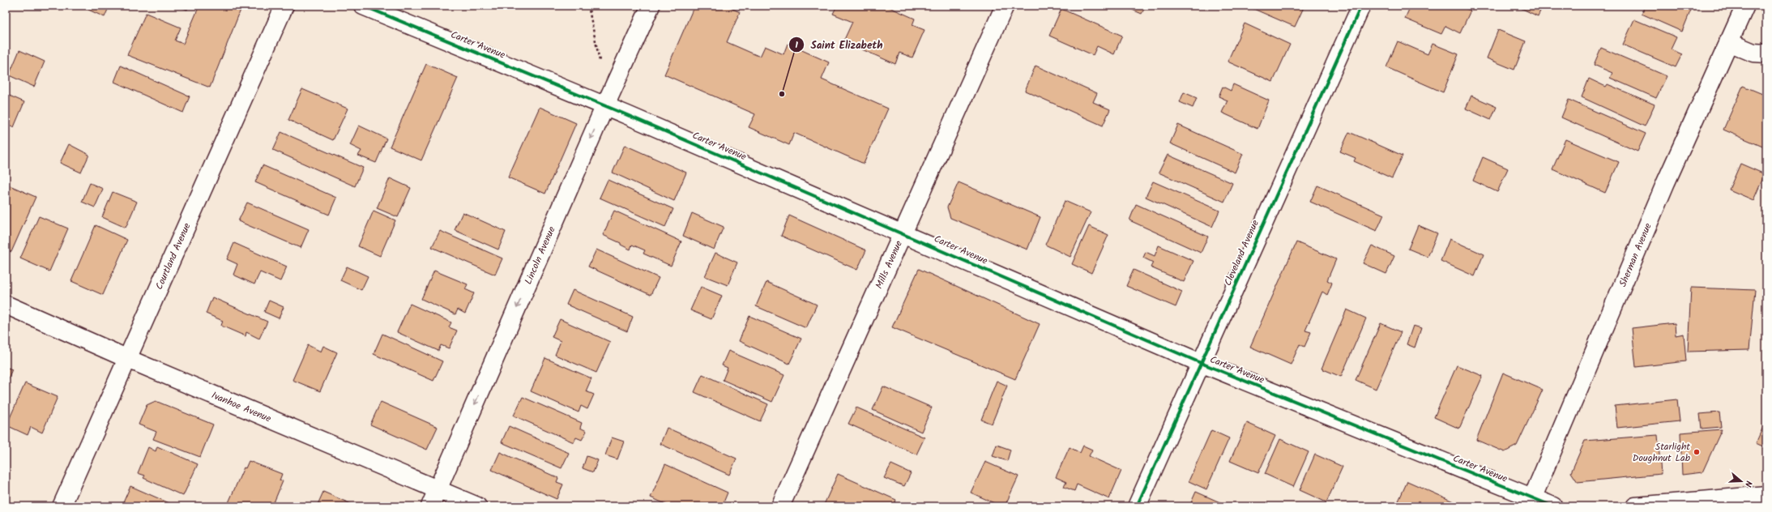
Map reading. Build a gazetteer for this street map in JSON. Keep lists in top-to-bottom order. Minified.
{"streets":{"street":["Carter Avenue","Cleveland Avenue","Sherman Avenue","Courtland Avenue","Lincoln Avenue","Mills Avenue","Ivanhoe Avenue"]},"crossings":[["Carter Avenue","Cleveland Avenue"],["Carter Avenue","Sherman Avenue"],["Carter Avenue","Lincoln Avenue"],["Carter Avenue","Mills Avenue"],["Courtland Avenue","Ivanhoe Avenue"],["Lincoln Avenue","Ivanhoe Avenue"]],"one_way":["Lincoln Avenue"],"places":["Saint Elizabeth","Starlight Doughnut Lab"],"north":"right"}
